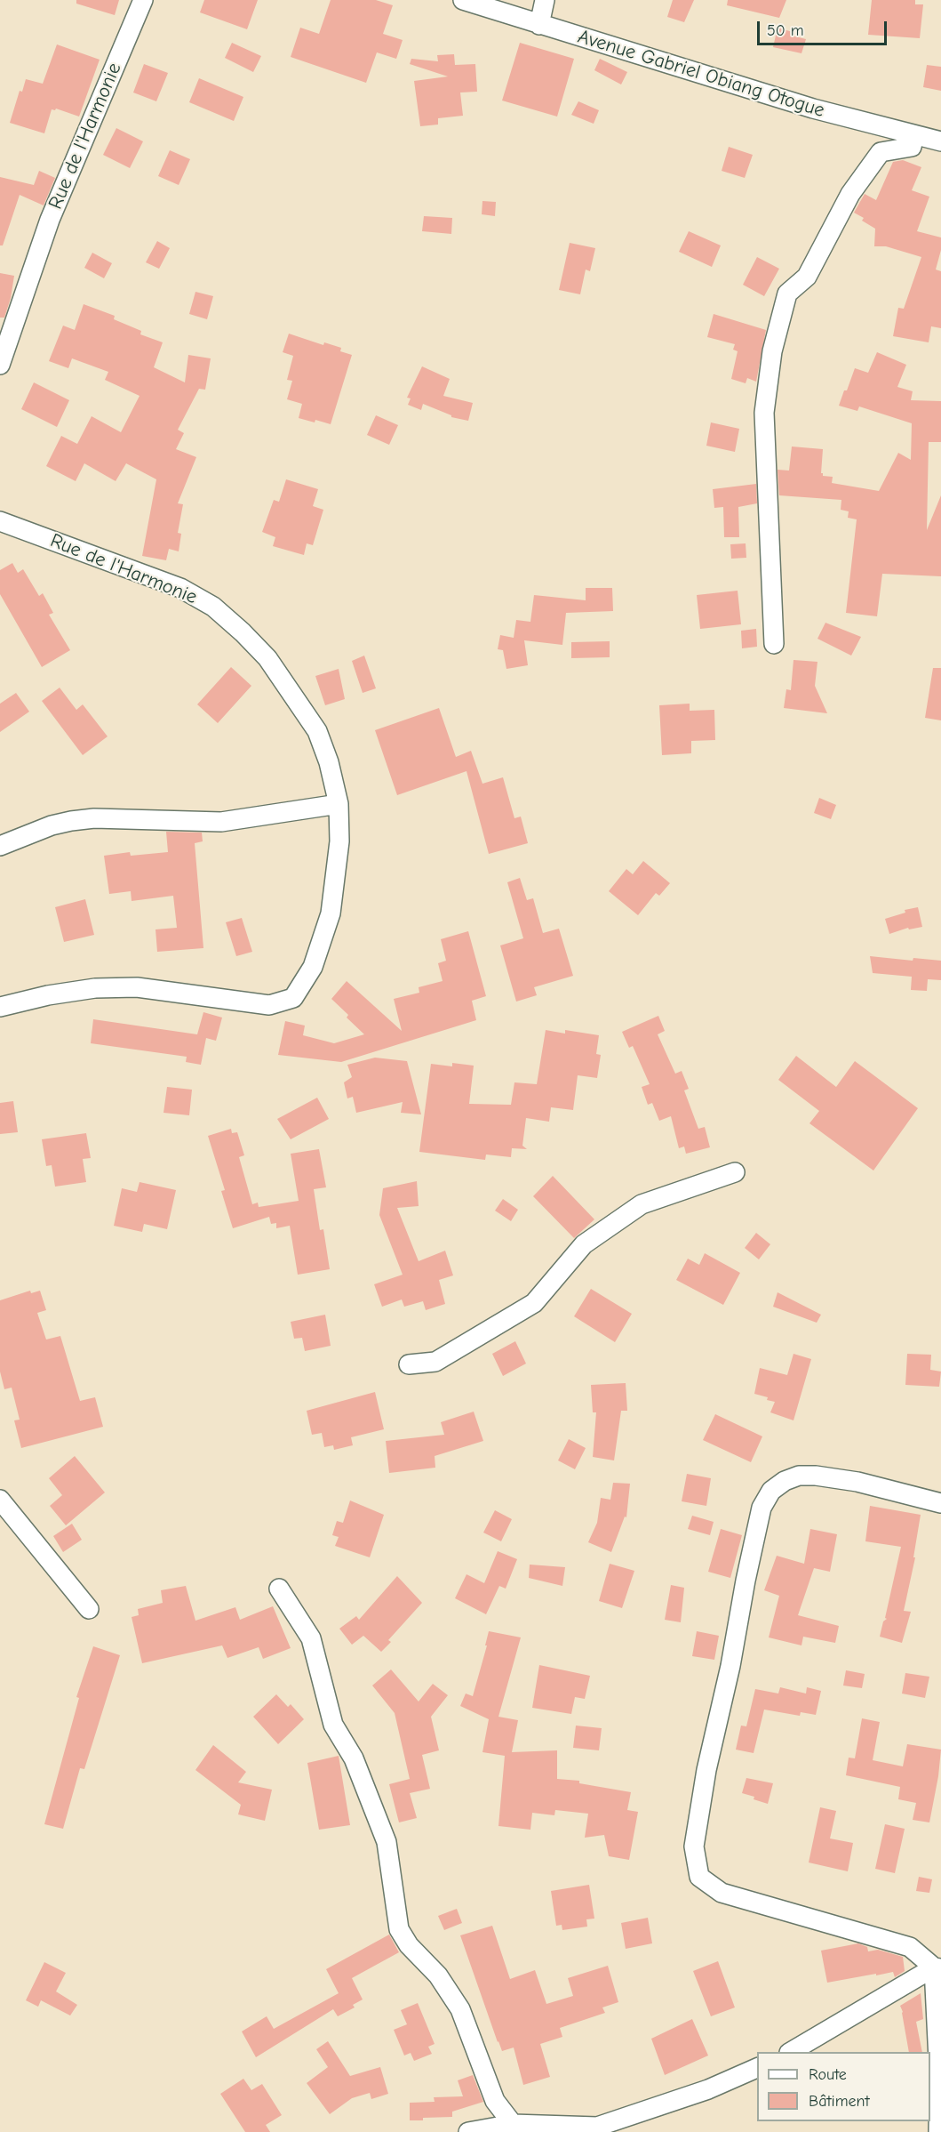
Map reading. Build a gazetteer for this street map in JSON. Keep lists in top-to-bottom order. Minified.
{"streets":{"street":["Avenue Gabriel Obiang Otogue","Rue de l'Harmonie"]},"legend":["Route","Bâtiment"],"scale_bar":"50 m"}
